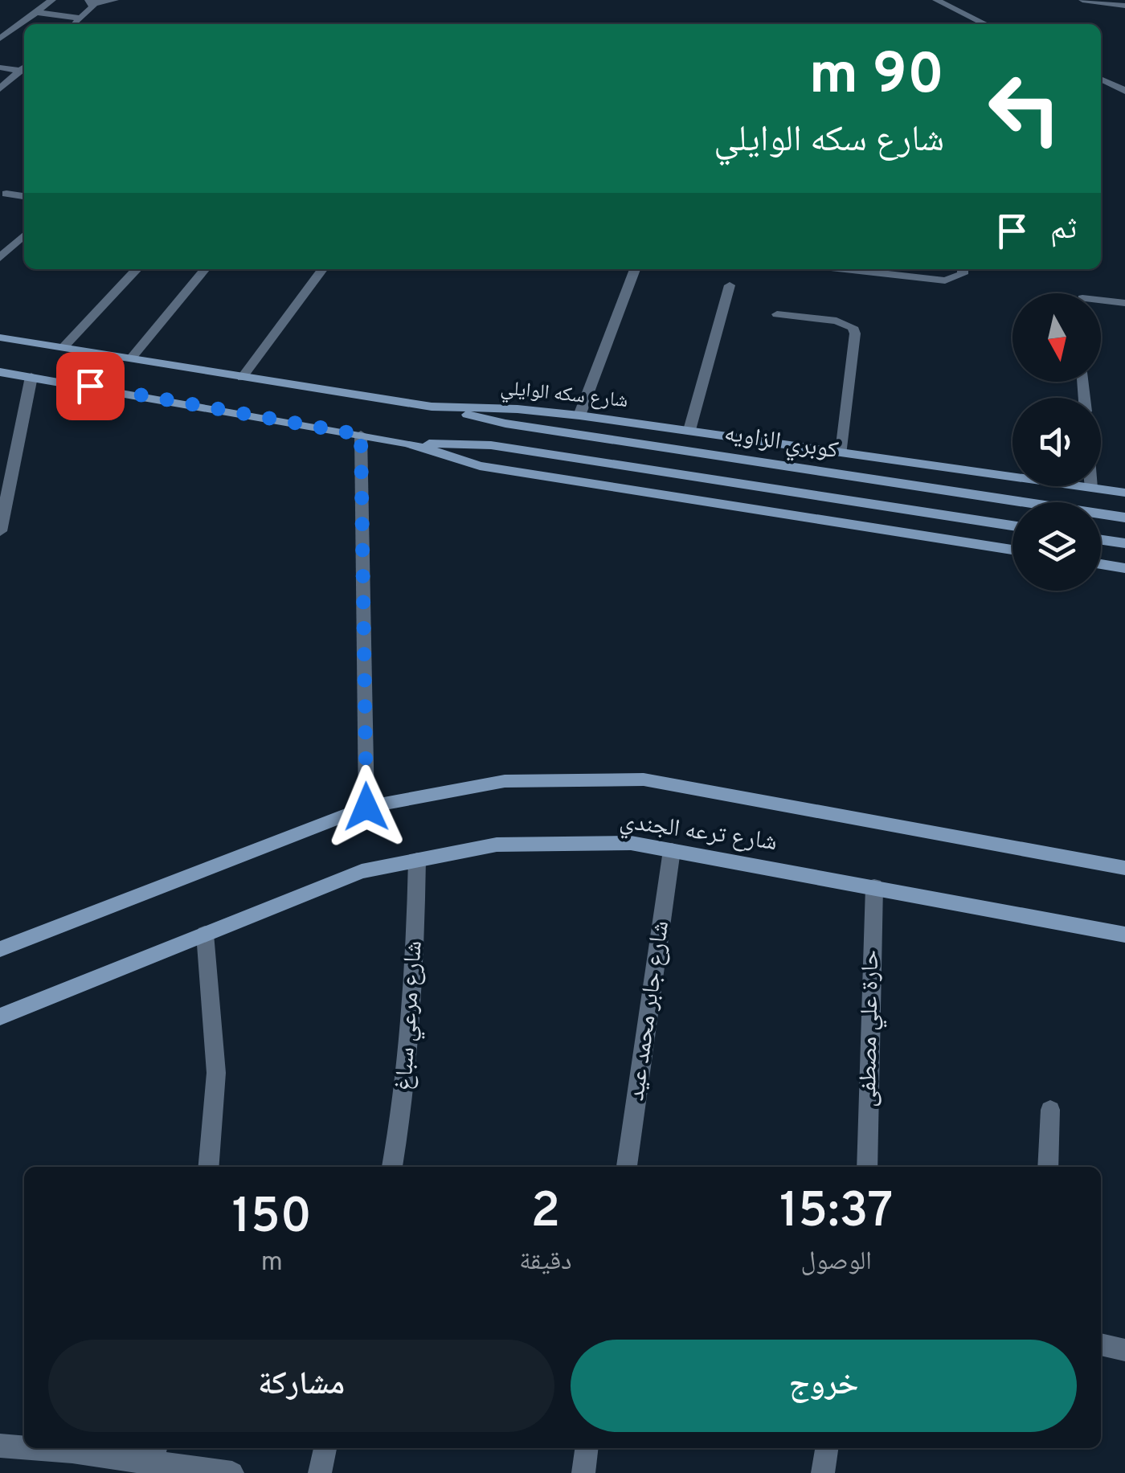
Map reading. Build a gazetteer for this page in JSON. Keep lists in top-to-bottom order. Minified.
{"streets":{"main road":["شارع سكه الوايلي","كوبري الزاويه","شارع ترعه الجندي"],"street":["شارع جابر محمد عيد","شارع مرعي سباغ","حارة علي مصطفى"]},"crossings":[["شارع سكه الوايلي","كوبري الزاويه"],["شارع ترعه الجندي","شارع جابر محمد عيد"],["شارع ترعه الجندي","شارع مرعي سباغ"],["شارع ترعه الجندي","حارة علي مصطفى"]],"north":"bottom","page":{"turn":["90 m","شارع سكه الوايلي"],"then":"ثم","eta":["15:37","الوصول","2","دقيقة","150","m"],"buttons":["خروج","مشاركة"]}}
